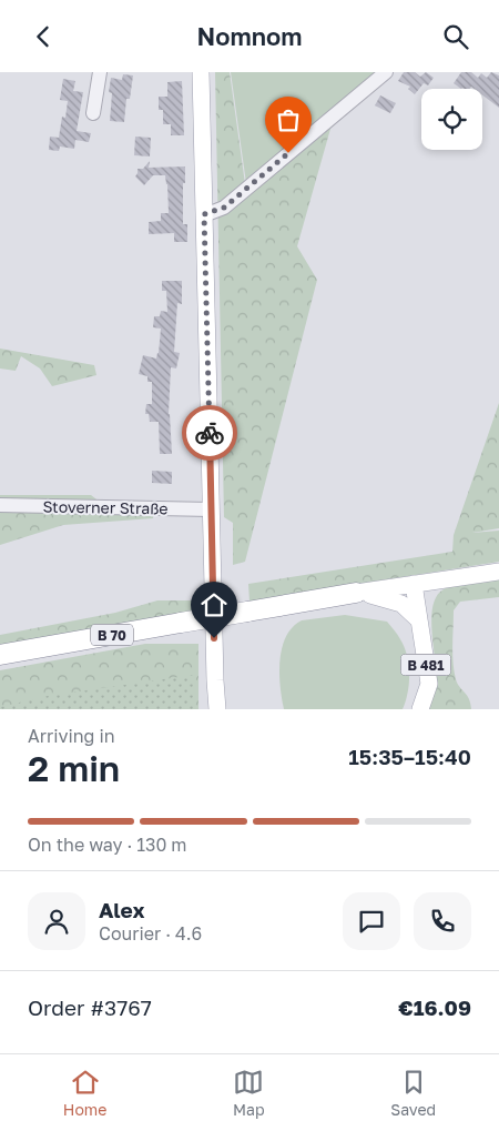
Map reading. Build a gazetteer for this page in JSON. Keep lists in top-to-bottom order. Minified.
{"streets":{"highway":["B 70"],"main road":["B 481"],"street":["Stoverner Straße"]},"crossings":[["B 70","B 481"]],"page":{"header":"Nomnom","heading":["2 min","Arriving in","15:35–15:40"],"panel":["Alex","Courier · 4.6","Order #3767","€16.09"],"bar":"On the way · 130 m","tabs":["Home","Map","Saved"]}}
